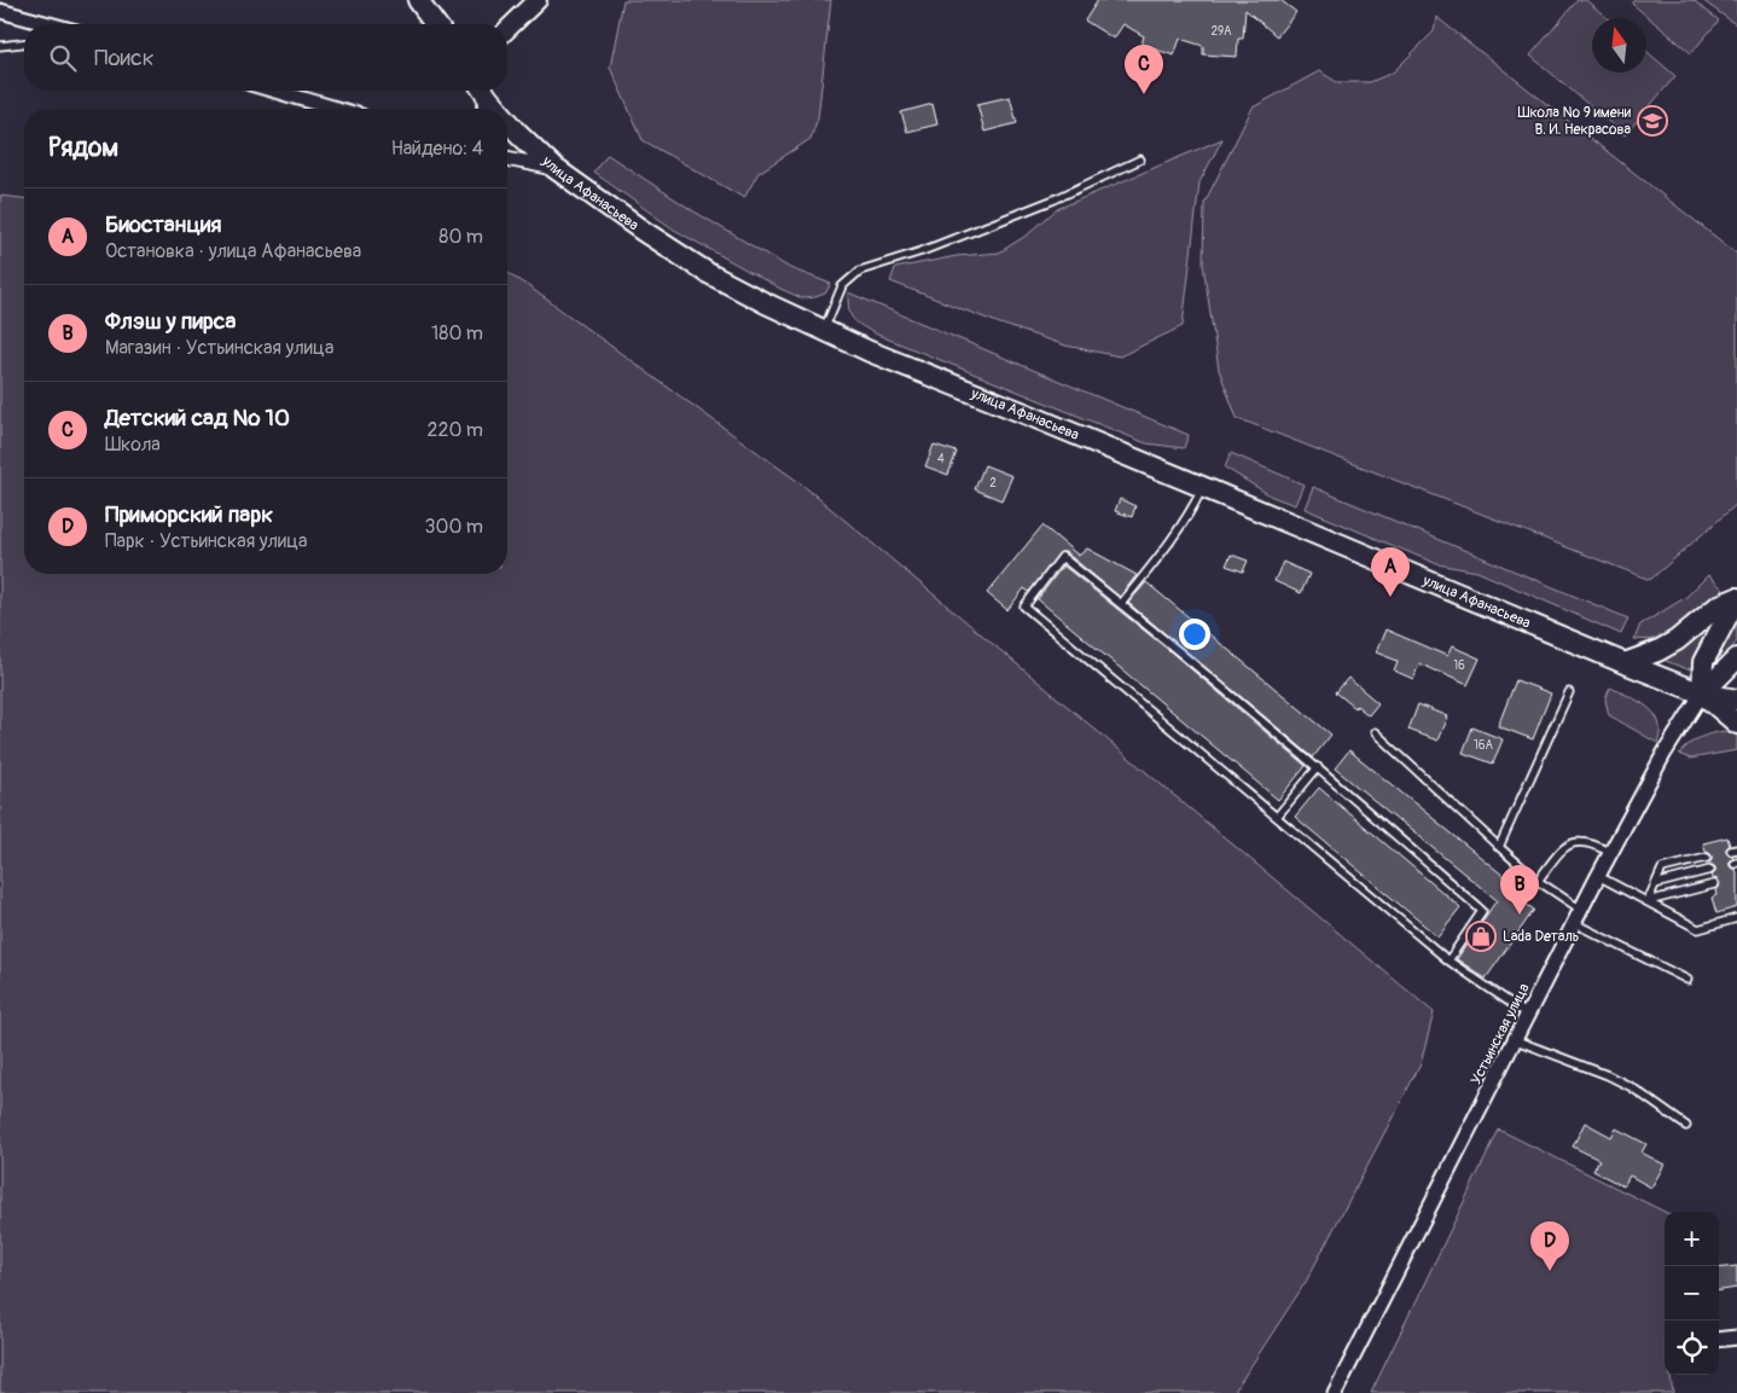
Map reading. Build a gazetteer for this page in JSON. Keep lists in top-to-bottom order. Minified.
{"streets":{"main road":["улица Афанасьева"],"street":["Устьинская улица"]},"crossings":[["улица Афанасьева","Устьинская улица"]],"places":{"school or university":["Школа № 9 имени В. И. Некрасова"],"shop":["Lada Dеталь"]},"house_numbers":["29А","4","2","16","16А"],"north":"top","page":{"search":"Поиск","pins":["C","A","B","D"],"heading":["Рядом","Найдено: 4"],"list":[{"mark":"A","name":"Биостанция","note":"Остановка · улица Афанасьева","value":"80 m"},{"mark":"B","name":"Флэш у пирса","note":"Магазин · Устьинская улица","value":"180 m"},{"mark":"C","name":"Детский сад № 10","note":"Школа","value":"220 m"},{"mark":"D","name":"Приморский парк","note":"Парк · Устьинская улица","value":"300 m"}],"map_buttons":["+","−"]}}
